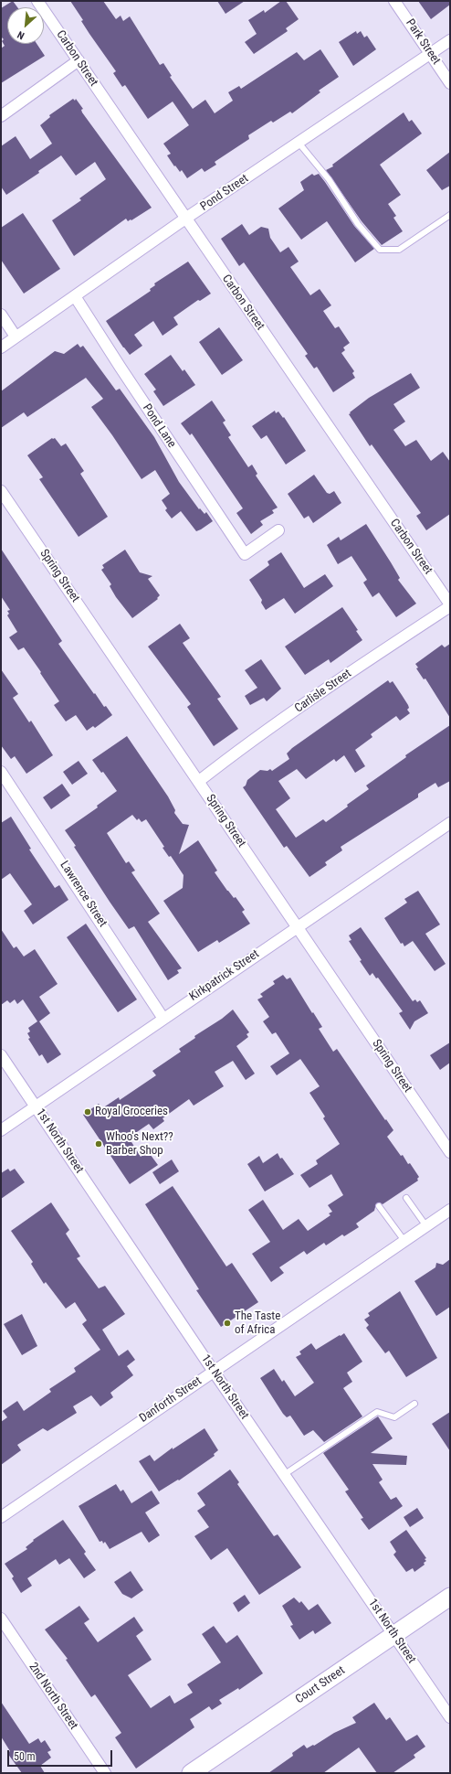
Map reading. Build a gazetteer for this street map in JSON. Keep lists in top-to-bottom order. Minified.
{"streets":{"main road":["Court Street"],"street":["Park Street","Carbon Street","Pond Street","Pond Lane","Spring Street","Carlisle Street","Lawrence Street","Kirkpatrick Street","1st North Street","Danforth Street","2nd North Street"]},"crossings":[["Park Street","Pond Street"],["Carbon Street","Pond Street"],["Carbon Street","Carlisle Street"],["Pond Street","Pond Lane"],["Spring Street","Carlisle Street"],["Spring Street","Kirkpatrick Street"],["Lawrence Street","Kirkpatrick Street"],["Kirkpatrick Street","1st North Street"],["1st North Street","Danforth Street"],["1st North Street","Court Street"]],"places":["Royal Groceries","Whoo's Next?? Barber Shop","The Taste of Africa"],"scale_bar":"50 m","north":"bottom left"}
